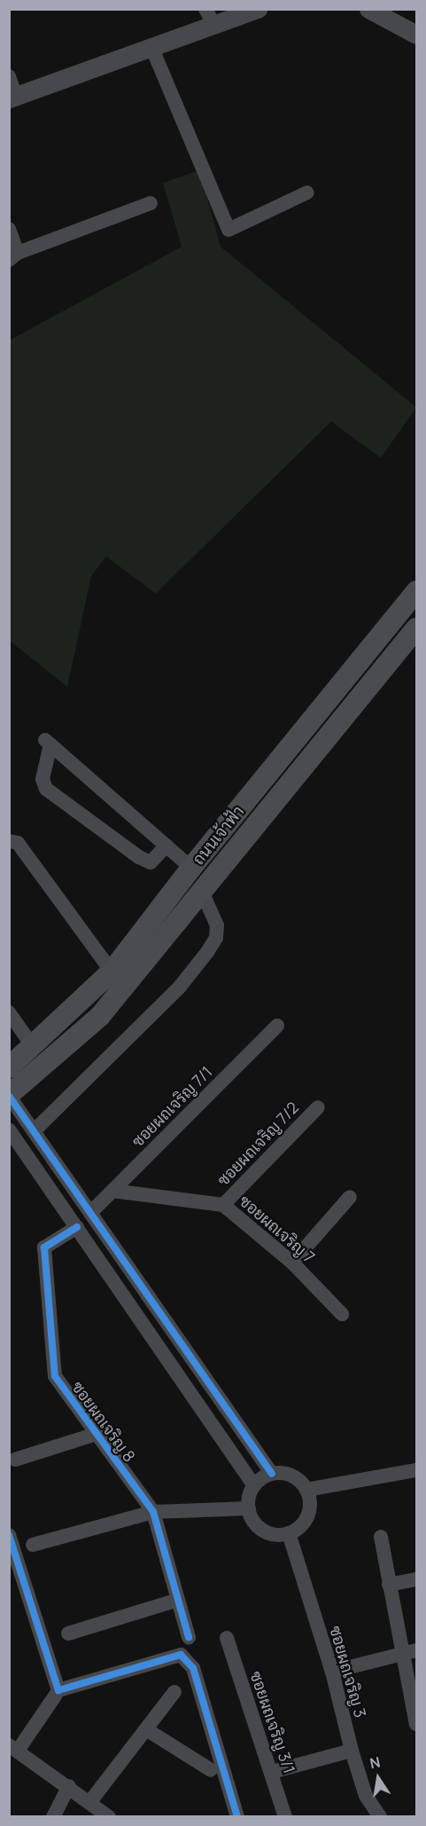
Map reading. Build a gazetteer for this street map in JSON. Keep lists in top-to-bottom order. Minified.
{"streets":{"main road":["ถนนเจ้าฟ้า"],"street":["ซอยผถเจริญ 7/1","ซอยผถเจริญ 7/2","ซอยผถเจริญ 7","ซอยผถเจริญ 8","ซอยผถเจริญ 3","ซอยผถเจริญ 3/1"]},"crossings":[["ซอยผถเจริญ 7/1","ซอยผถเจริญ 7"],["ซอยผถเจริญ 7/2","ซอยผถเจริญ 7"]],"north":"top"}
